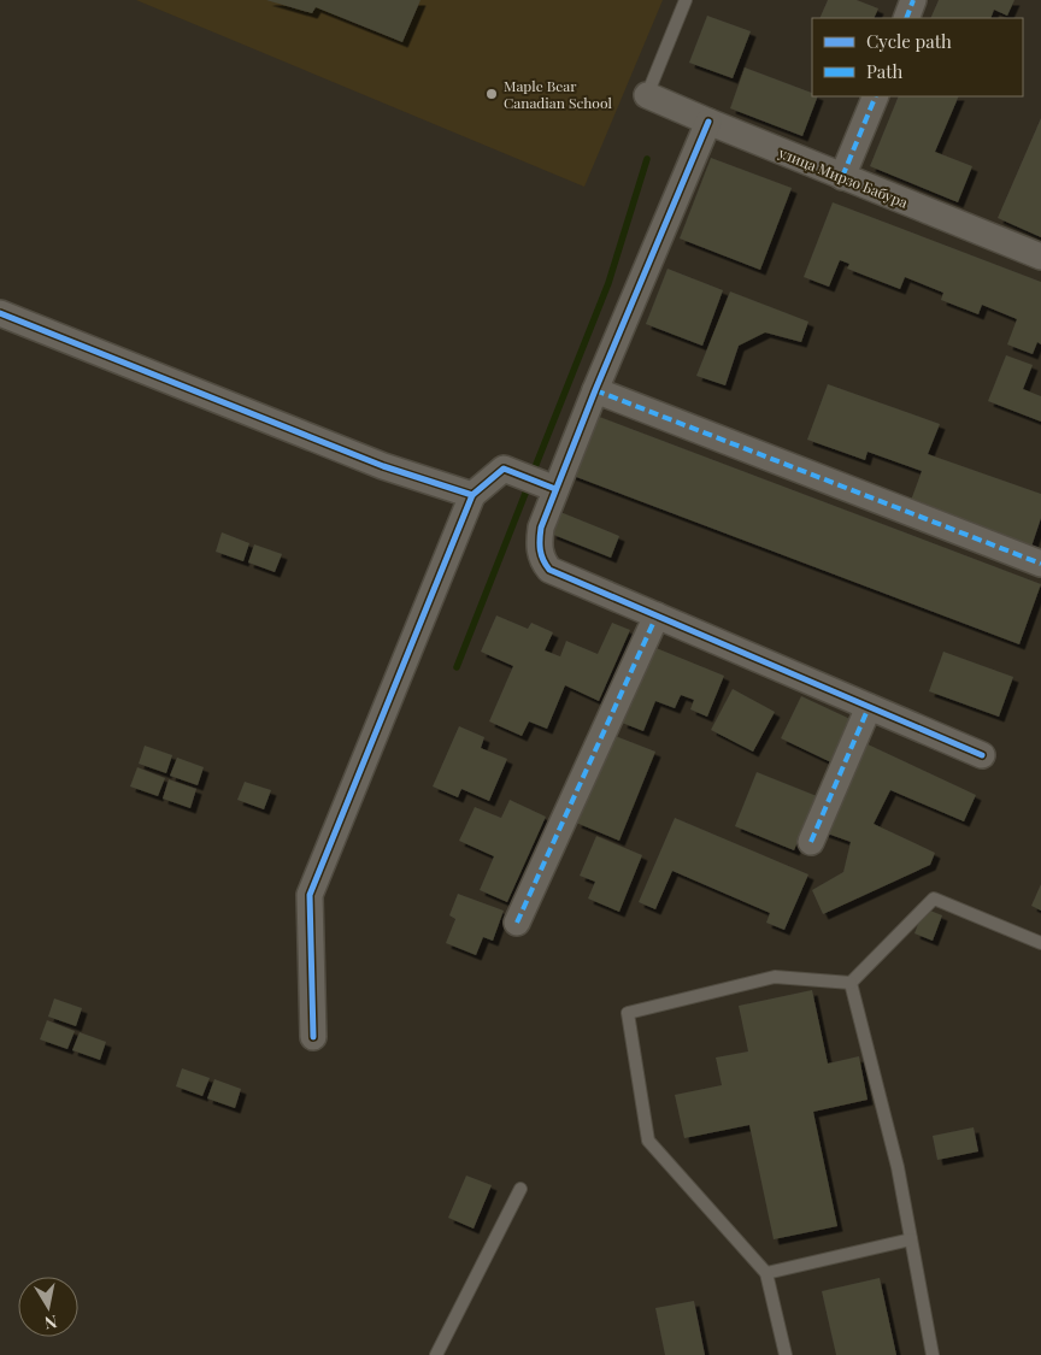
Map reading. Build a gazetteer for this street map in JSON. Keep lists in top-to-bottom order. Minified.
{"streets":{"street":["улица Мирзо Бабура"]},"places":["Maple Bear Canadian School"],"legend":["Cycle path","Path"],"north":"bottom"}
